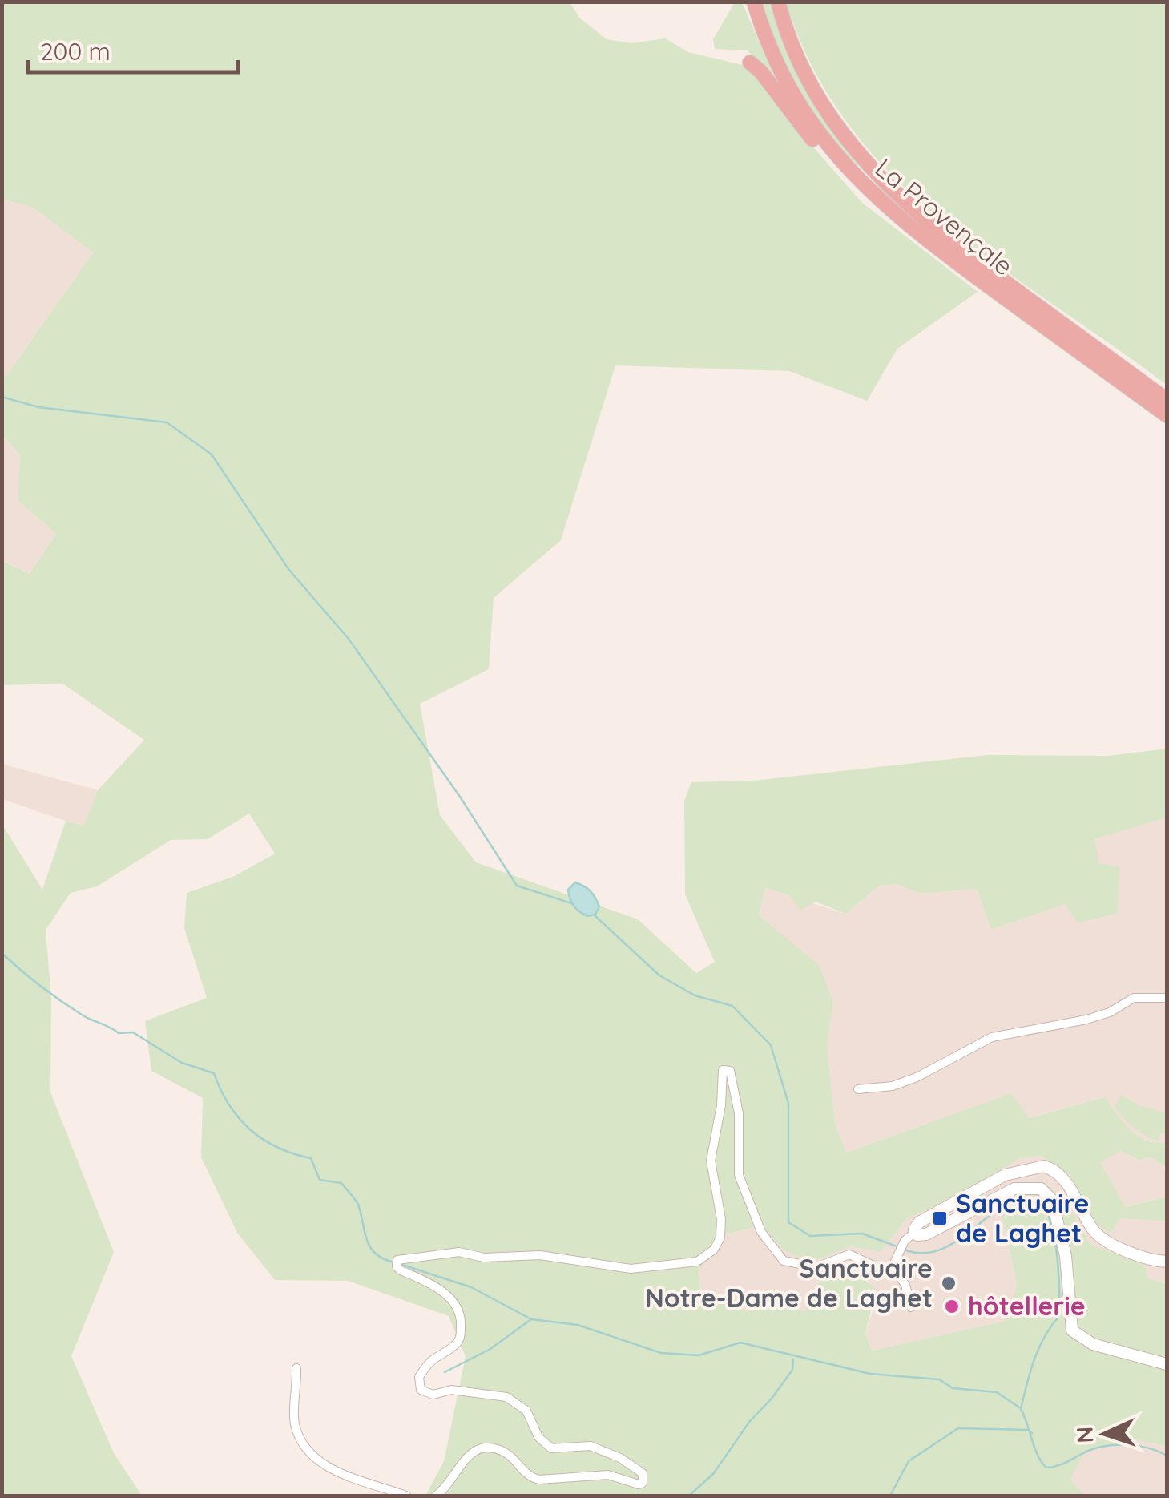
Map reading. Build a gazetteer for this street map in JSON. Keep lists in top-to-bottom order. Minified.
{"streets":{"highway":["La Provençale"]},"places":{"transit":["Sanctuaire de Laghet"],"other":["Sanctuaire Notre-Dame de Laghet","hôtellerie"]},"scale_bar":"200 m","north":"left"}
